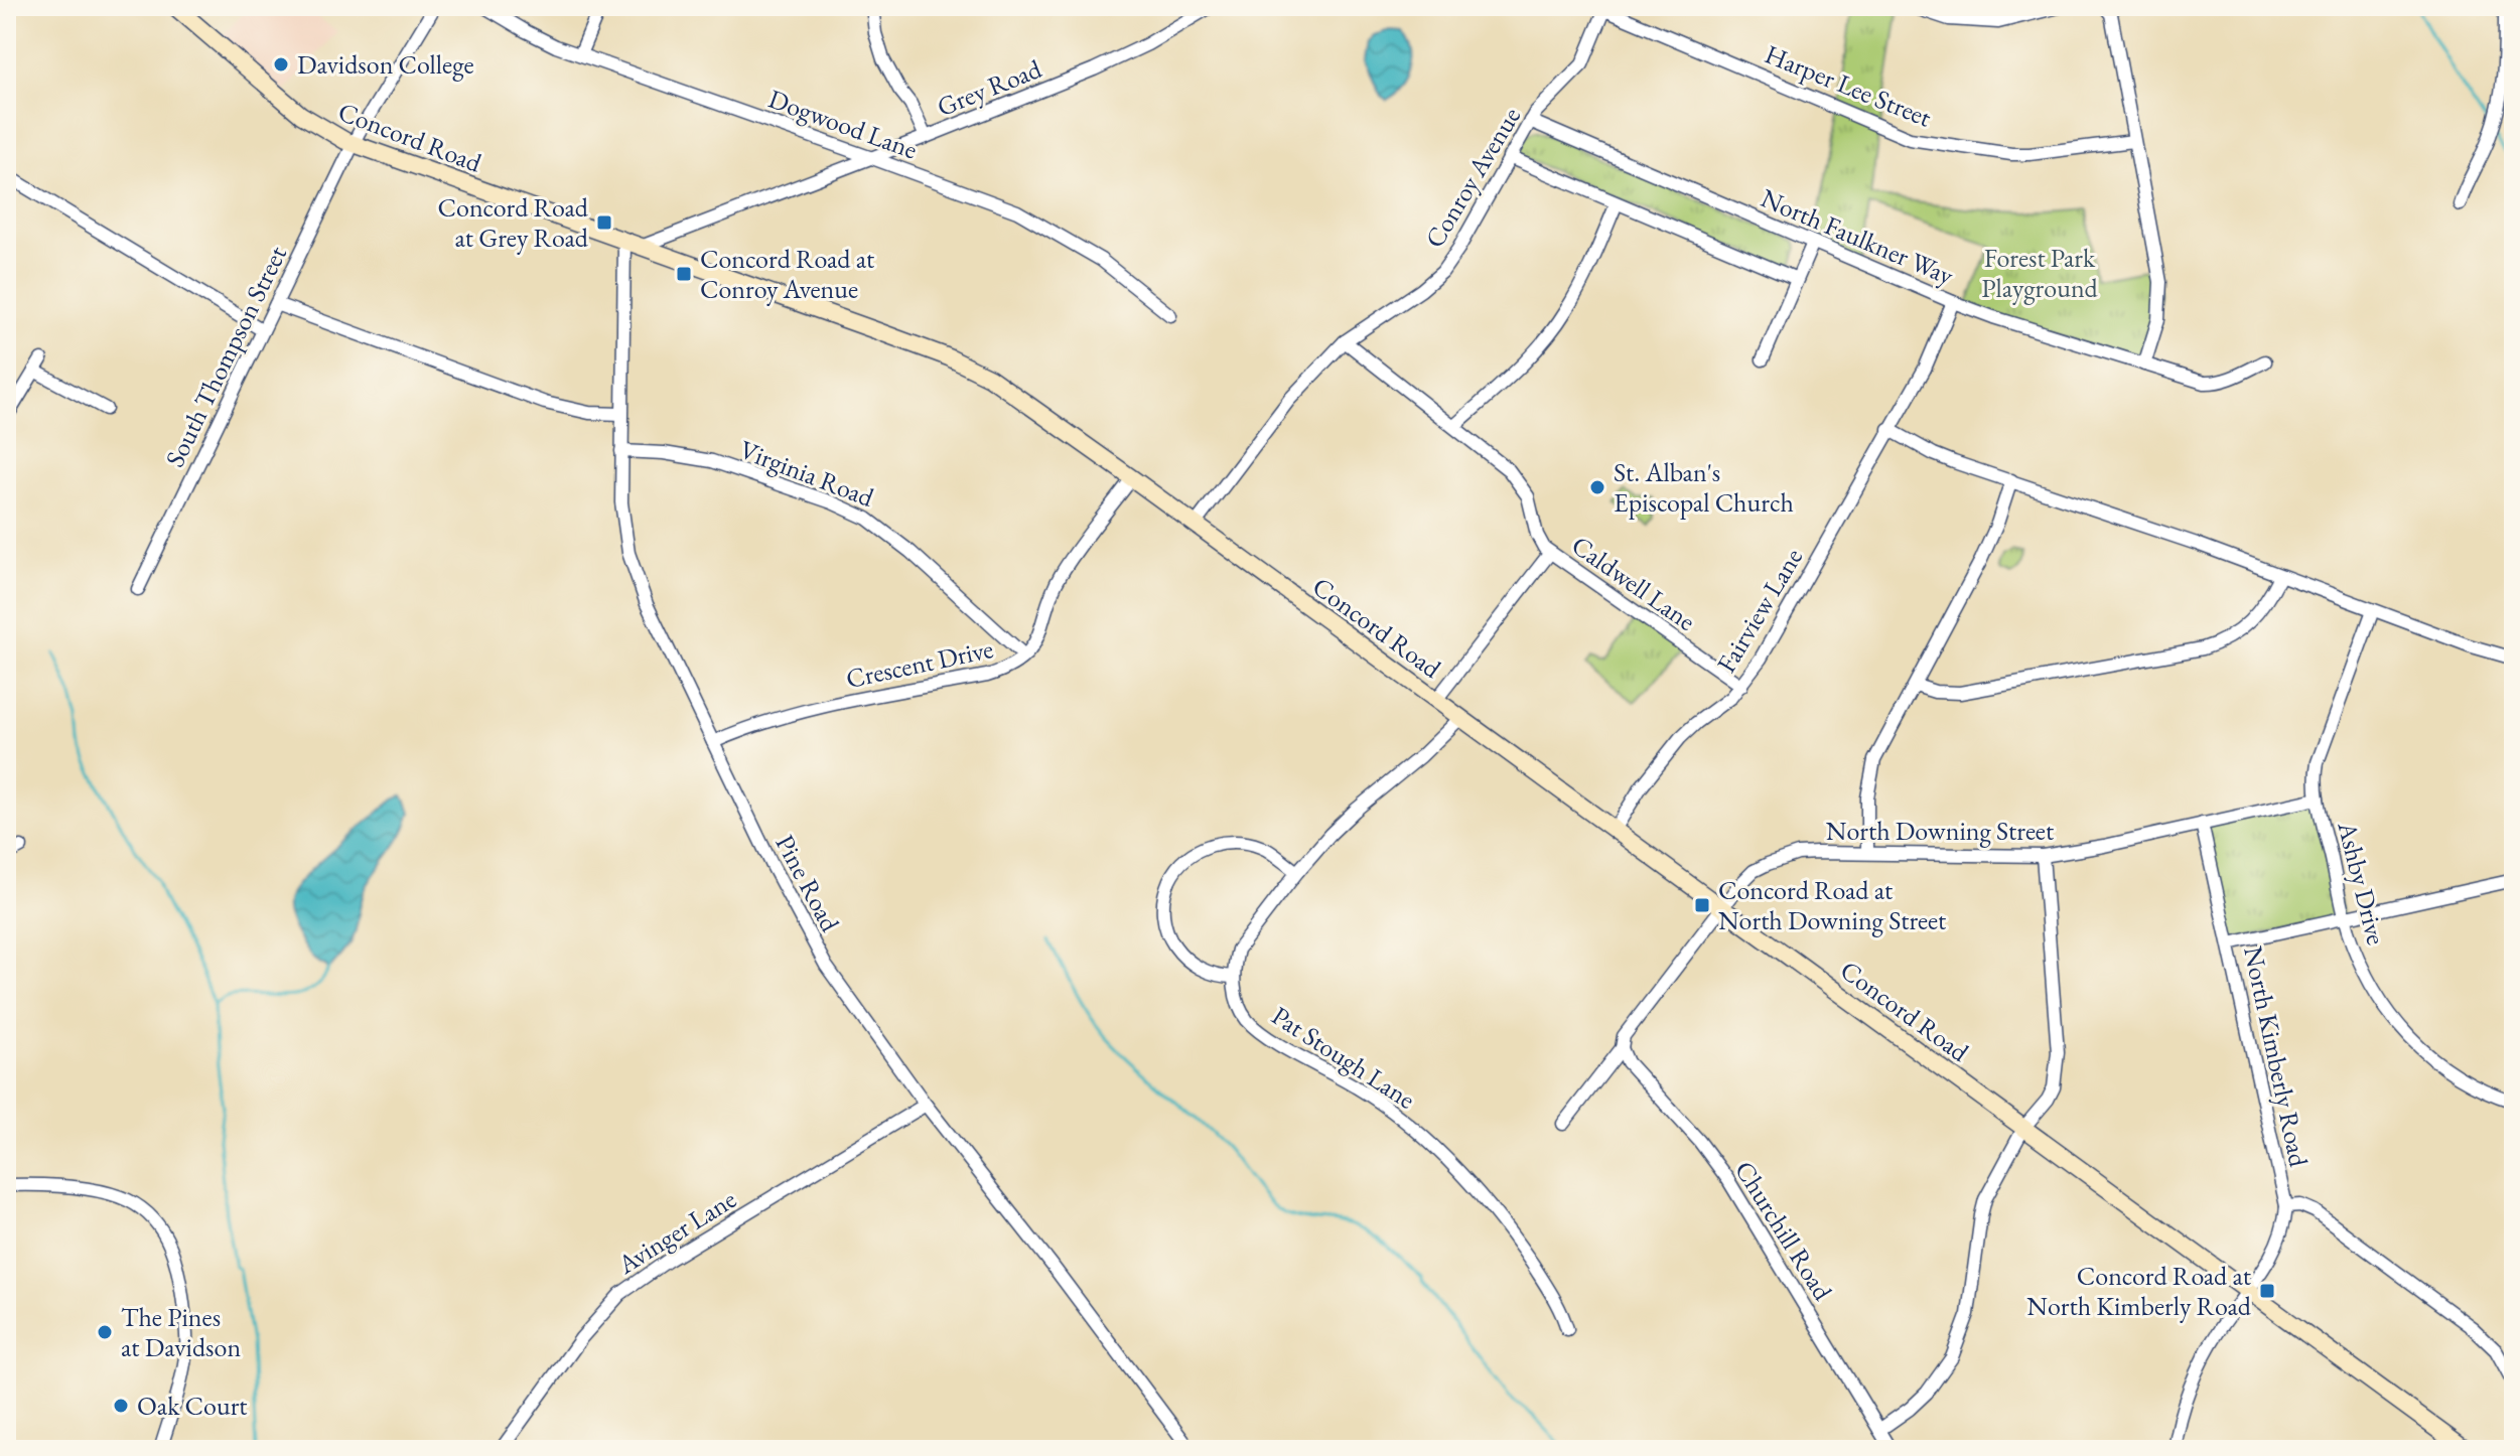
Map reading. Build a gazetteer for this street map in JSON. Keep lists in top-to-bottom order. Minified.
{"streets":{"main road":["Concord Road"],"street":["Harper Lee Street","Grey Road","Dogwood Lane","Conroy Avenue","North Faulkner Way","South Thompson Street","Virginia Road","Caldwell Lane","Fairview Lane","Crescent Drive","North Downing Street","Pine Road","Ashby Drive","North Kimberly Road","Pat Stough Lane","Churchill Road","Avinger Lane"]},"crossings":[["Harper Lee Street","Conroy Avenue"],["Grey Road","Dogwood Lane"],["Grey Road","Concord Road"],["Grey Road","Pine Road"],["Concord Road","Conroy Avenue"],["Concord Road","South Thompson Street"],["Concord Road","Fairview Lane"],["Concord Road","Crescent Drive"],["Concord Road","North Downing Street"],["Concord Road","Pine Road"],["Concord Road","North Kimberly Road"],["Conroy Avenue","North Faulkner Way"],["Conroy Avenue","Caldwell Lane"],["North Faulkner Way","Fairview Lane"],["Virginia Road","Crescent Drive"],["Virginia Road","Pine Road"],["Caldwell Lane","Fairview Lane"],["Crescent Drive","Pine Road"],["North Downing Street","Ashby Drive"],["North Downing Street","North Kimberly Road"],["North Downing Street","Churchill Road"],["Pine Road","Avinger Lane"]],"parks":["Forest Park Playground"],"places":{"other":["Davidson College","St. Alban's Episcopal Church","The Pines at Davidson","Oak Court"],"transit":["Concord Road at Grey Road","Concord Road at Conroy Avenue","Concord Road at North Downing Street","Concord Road at North Kimberly Road"]}}
